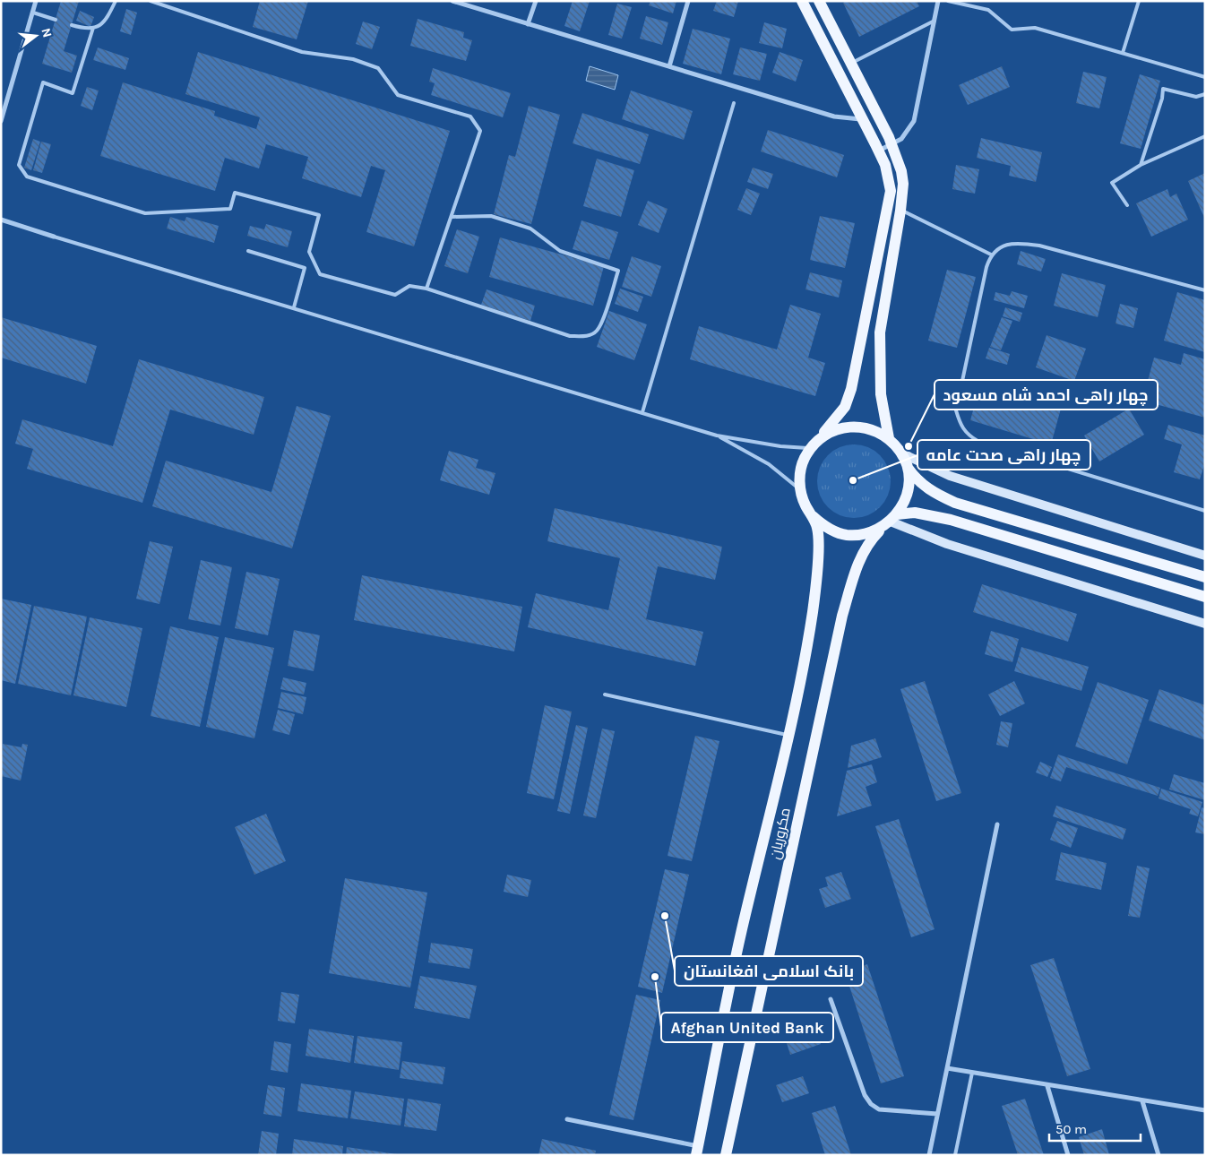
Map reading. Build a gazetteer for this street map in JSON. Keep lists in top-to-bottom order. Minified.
{"streets":{"main road":["مکروریان"]},"places":["چهار راهی احمد شاه مسعود","چهار راهی صحت عامه","بانک اسلامی افغانستان","Afghan United Bank"],"scale_bar":"50 m","north":"right"}
